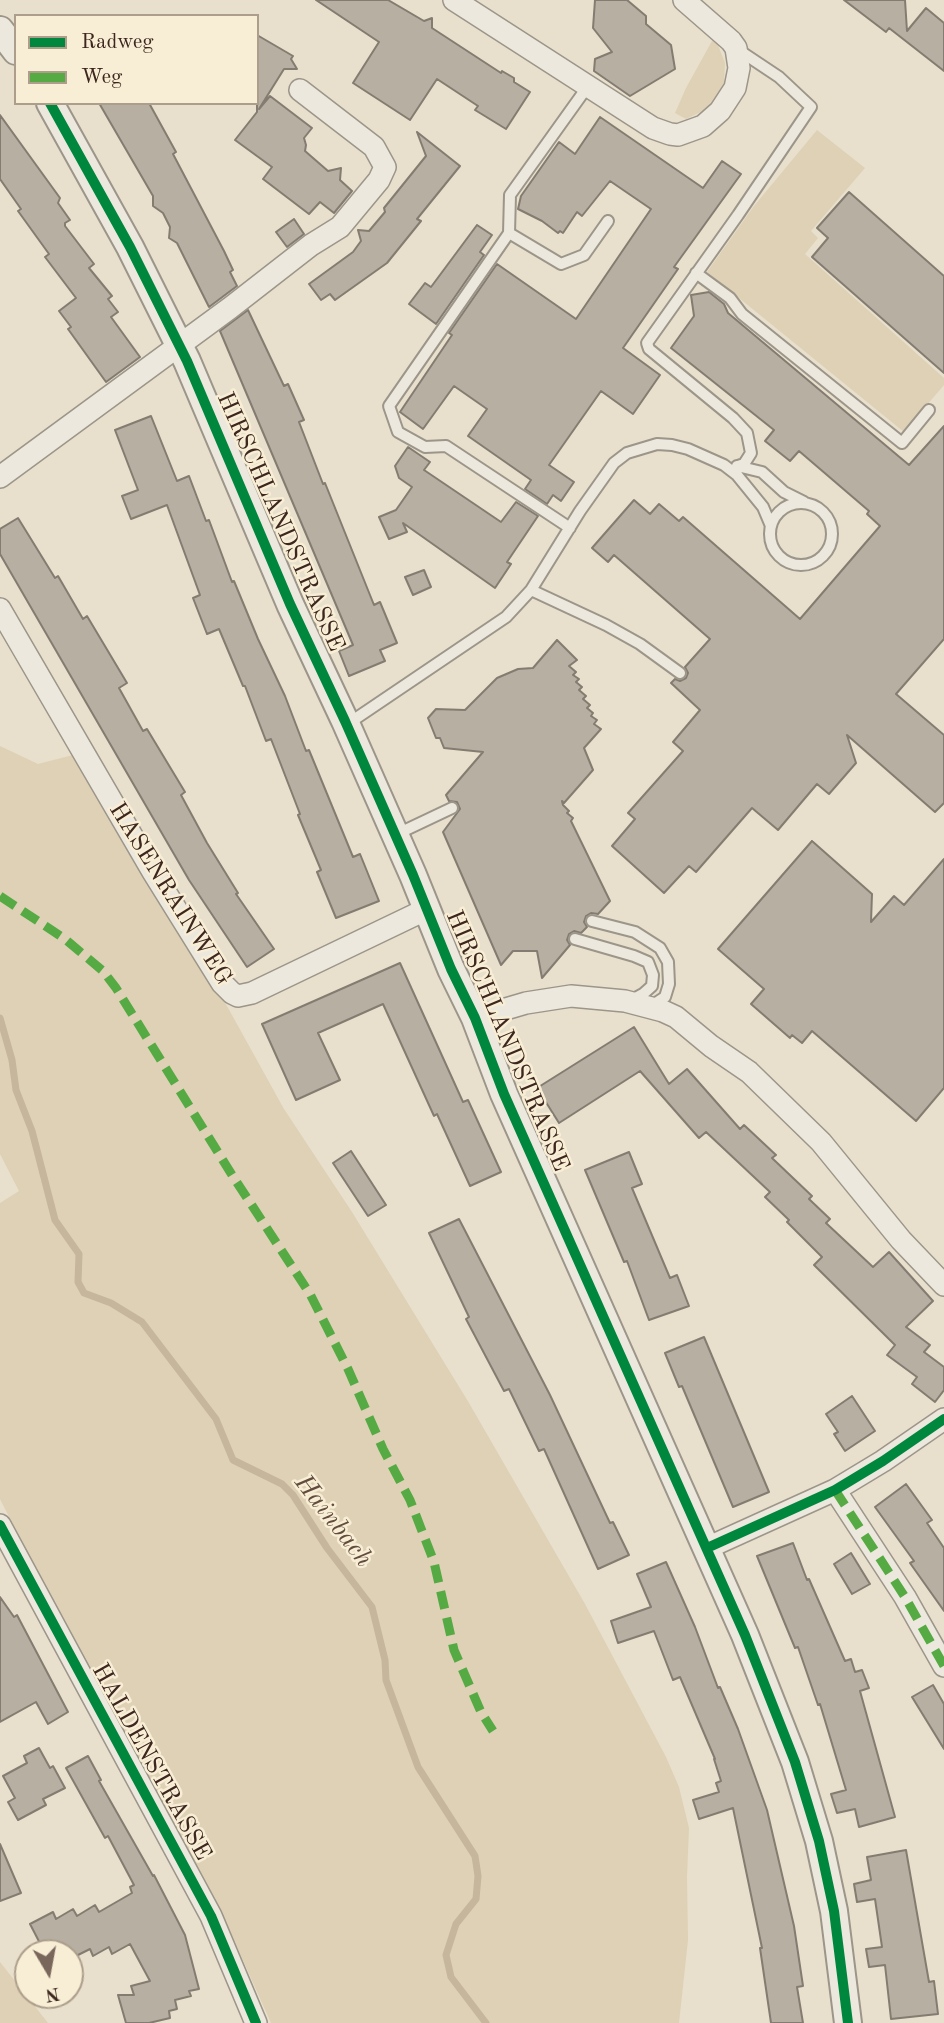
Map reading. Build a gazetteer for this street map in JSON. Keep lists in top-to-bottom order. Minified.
{"streets":{"street":["HIRSCHLANDSTRASSE","HASENRAINWEG","HALDENSTRASSE"]},"crossings":[["HIRSCHLANDSTRASSE","HASENRAINWEG"]],"water":["Hainbach"],"legend":["Radweg","Weg"],"north":"bottom"}
